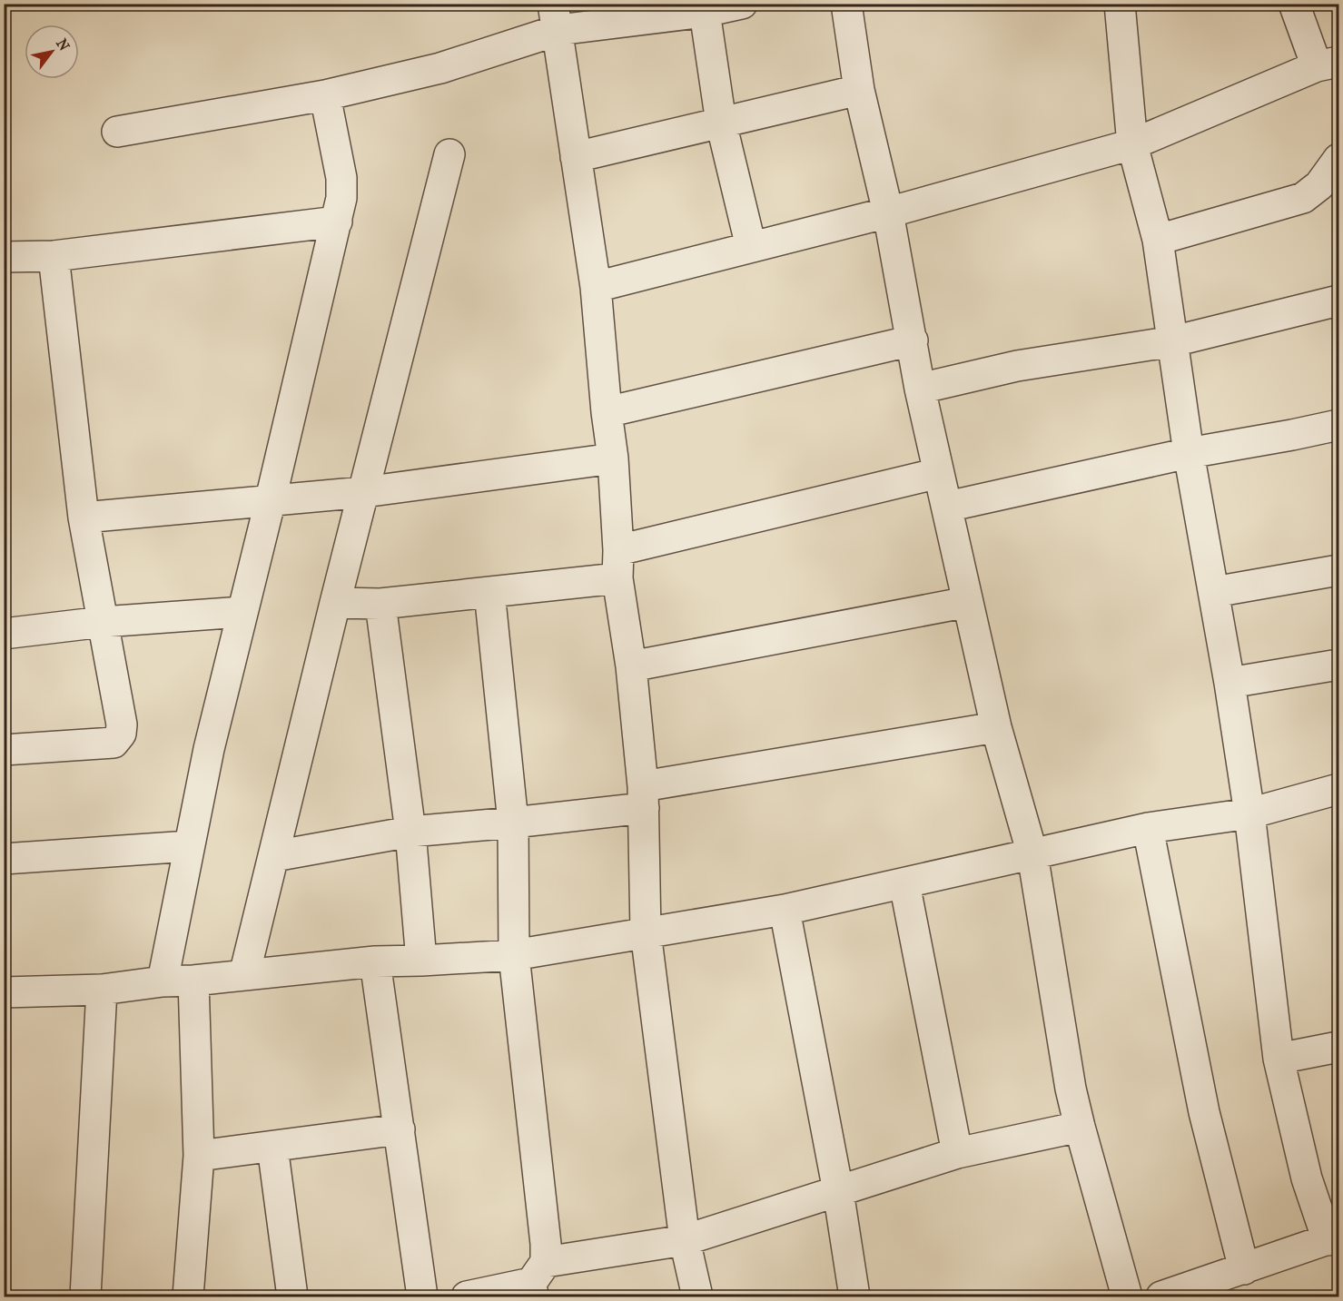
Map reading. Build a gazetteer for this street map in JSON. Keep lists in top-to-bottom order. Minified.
{"north":"top right"}
